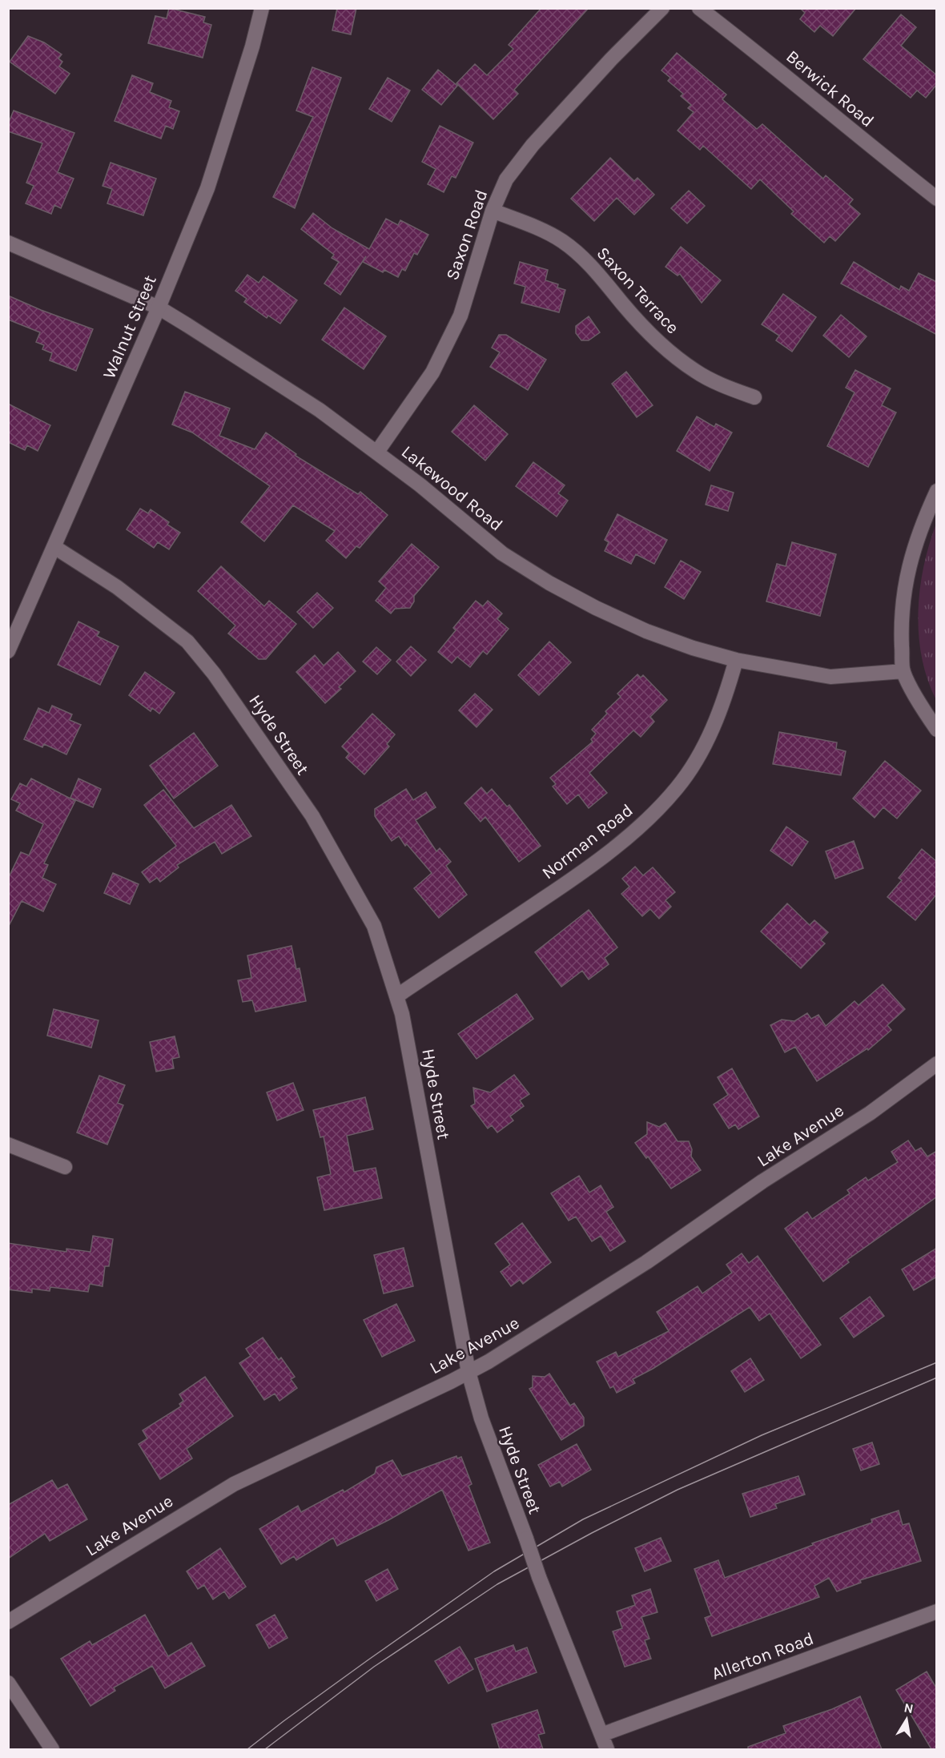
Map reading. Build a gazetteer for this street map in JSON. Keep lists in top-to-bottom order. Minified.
{"streets":{"street":["Berwick Road","Saxon Road","Saxon Terrace","Walnut Street","Lakewood Road","Hyde Street","Norman Road","Lake Avenue","Allerton Road"]},"crossings":[["Saxon Road","Saxon Terrace"],["Saxon Road","Lakewood Road"],["Walnut Street","Lakewood Road"],["Walnut Street","Hyde Street"],["Lakewood Road","Norman Road"],["Hyde Street","Norman Road"],["Hyde Street","Lake Avenue"],["Hyde Street","Allerton Road"]],"north":"top"}
